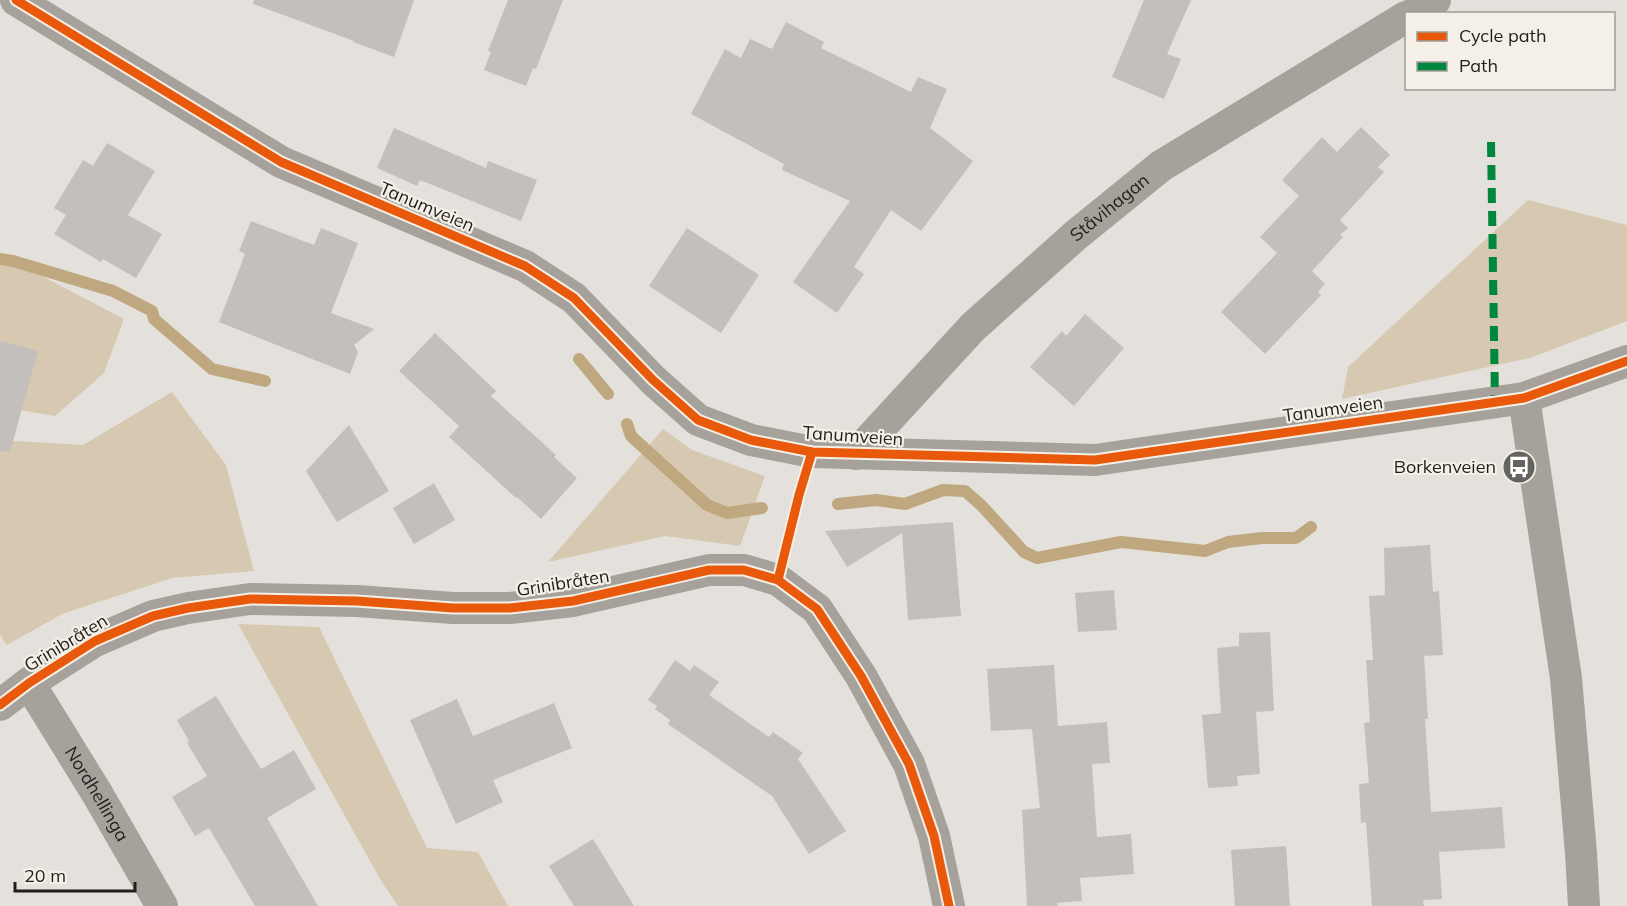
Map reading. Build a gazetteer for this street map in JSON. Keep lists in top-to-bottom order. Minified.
{"streets":{"street":["Tanumveien","Ståvihagan","Grinibråten","Nordhellinga"]},"crossings":[["Tanumveien","Ståvihagan"],["Grinibråten","Nordhellinga"]],"places":{"bus stop":["Borkenveien"]},"legend":["Cycle path","Path"],"scale_bar":"20 m"}
